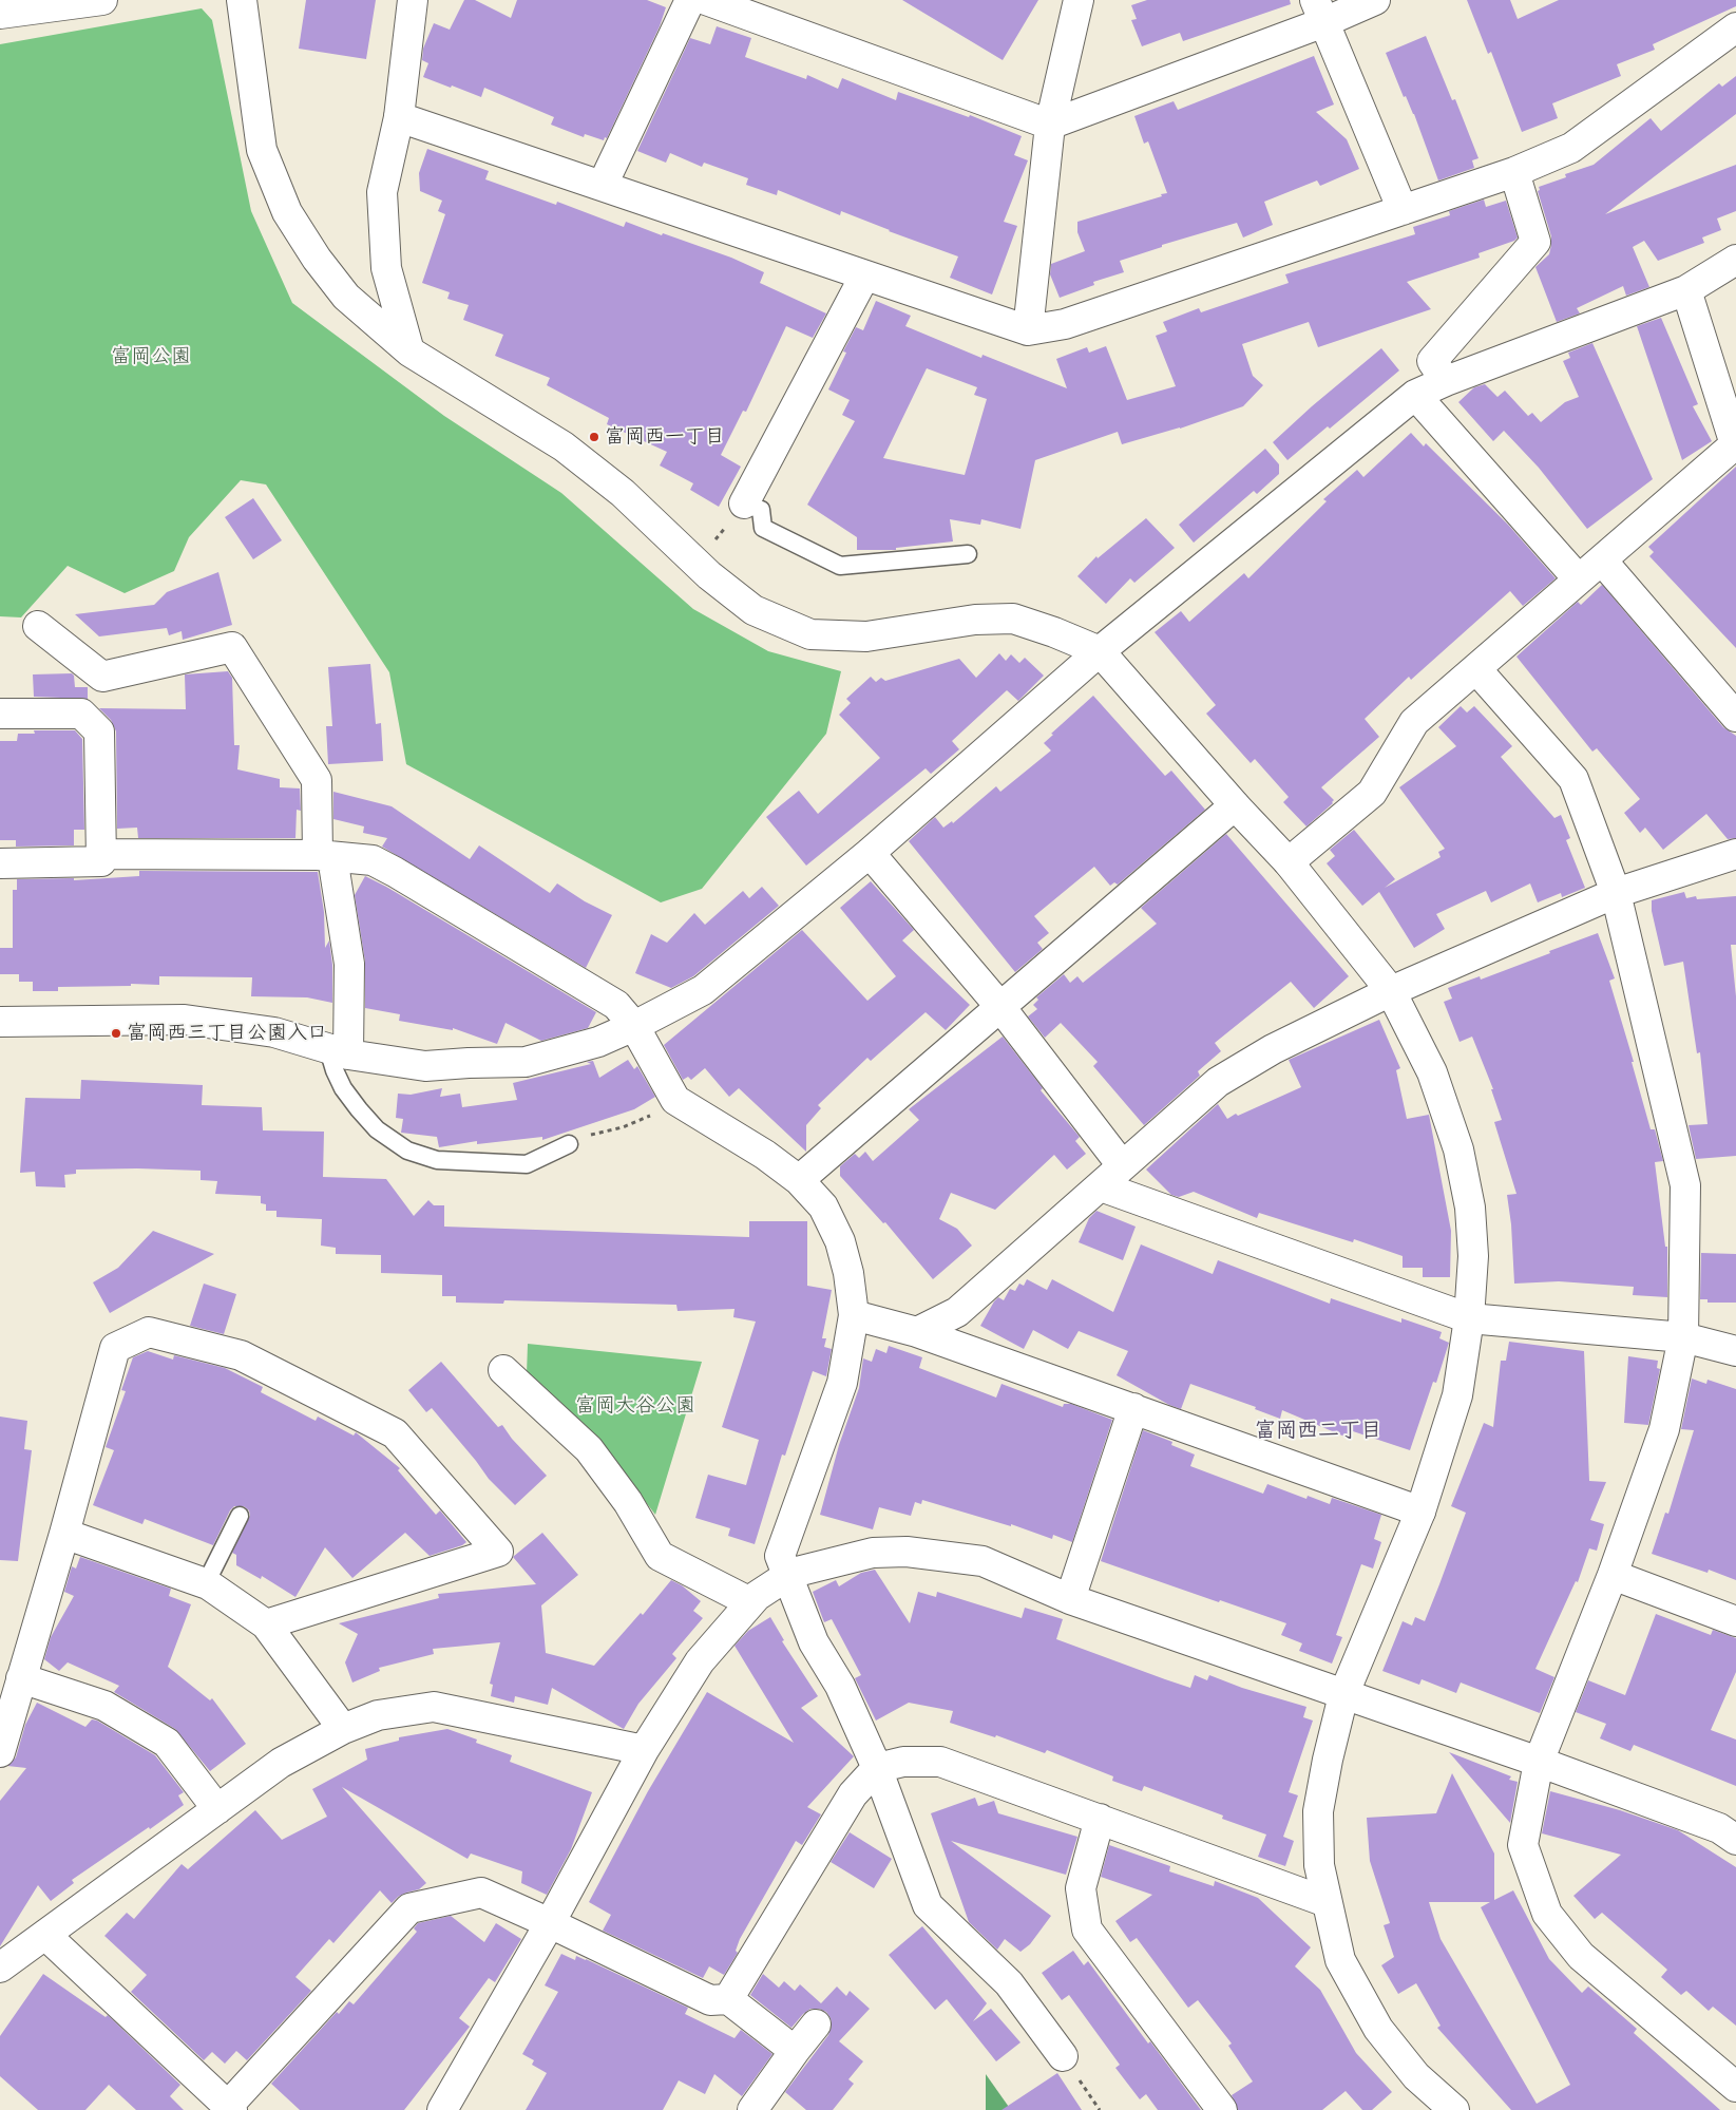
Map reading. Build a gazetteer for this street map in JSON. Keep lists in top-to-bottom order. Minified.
{"districts":["富岡西二丁目"],"parks":["富岡公園","富岡大谷公園"],"places":["富岡西一丁目","富岡西三丁目公園入口"]}
